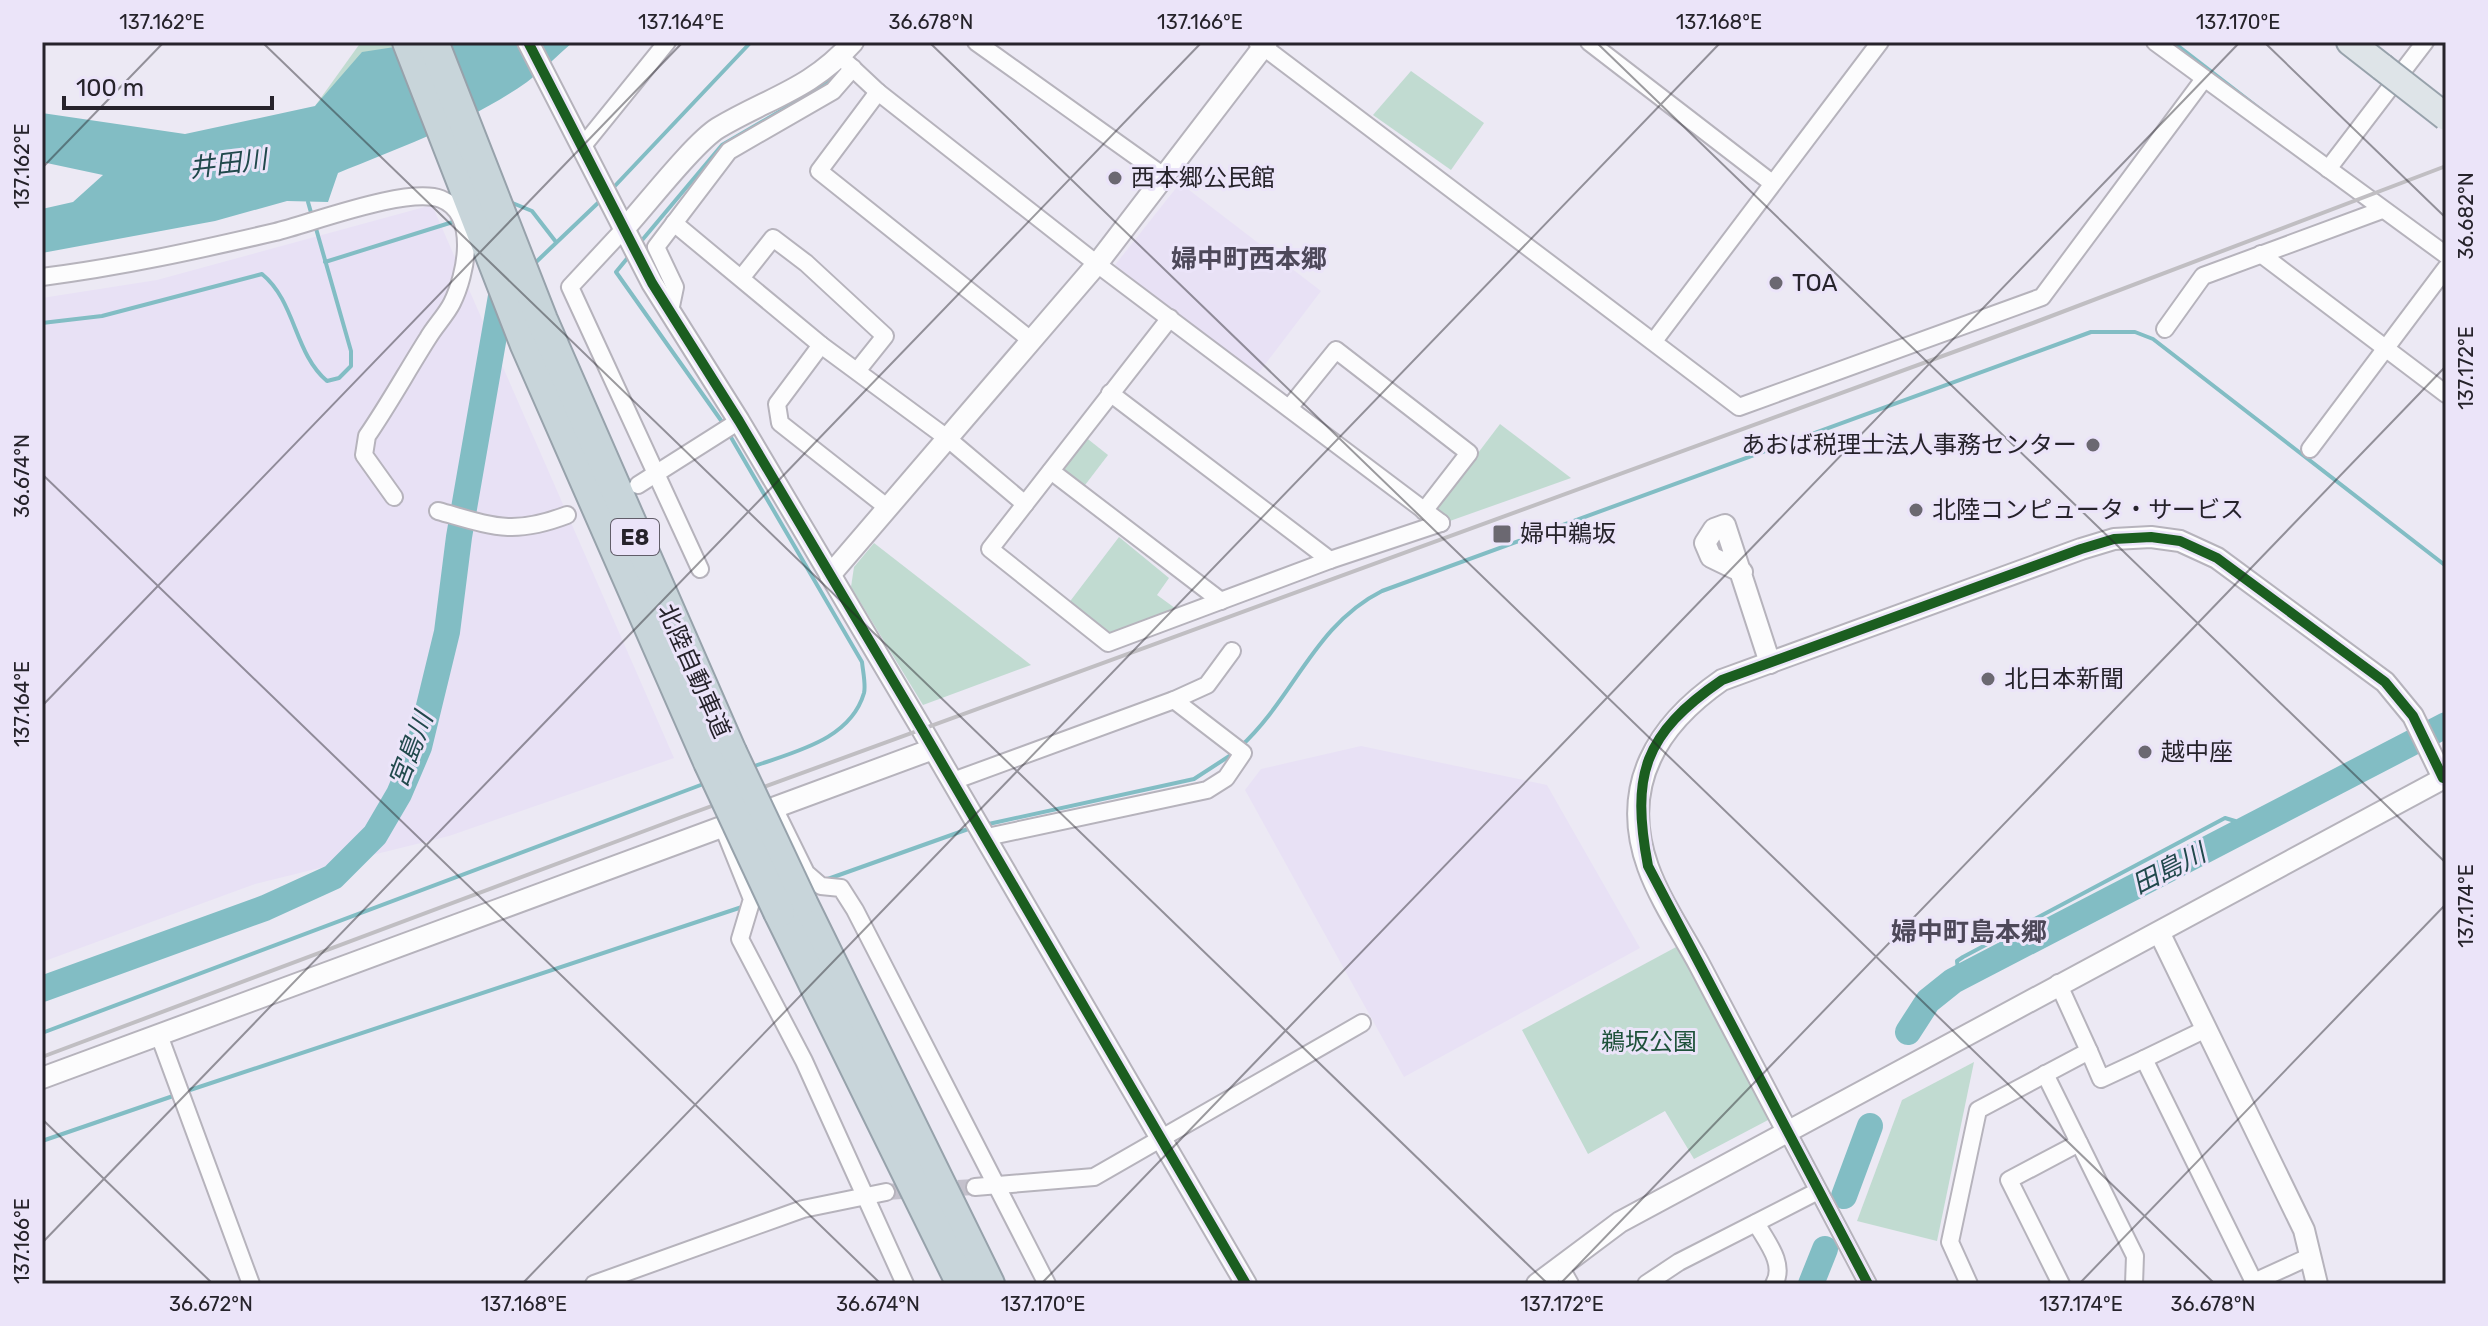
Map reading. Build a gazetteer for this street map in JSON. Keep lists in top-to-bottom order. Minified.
{"streets":{"highway":["E8","北陸自動車道"]},"districts":["婦中町西本郷","婦中町島本郷"],"water":["井田川","宮島川","田島川"],"parks":["鵜坂公園"],"places":{"other":["西本郷公民館","TOA","あおば税理士法人事務センター","北陸コンピュータ・サービス","北日本新聞","越中座"],"transit":["婦中鵜坂"]},"scale_bar":"100 m","coordinates":["137.162°E","137.164°E","36.678°N","137.166°E","137.168°E","137.170°E","36.682°N","137.172°E","36.674°N","137.174°E","36.672°N"]}
